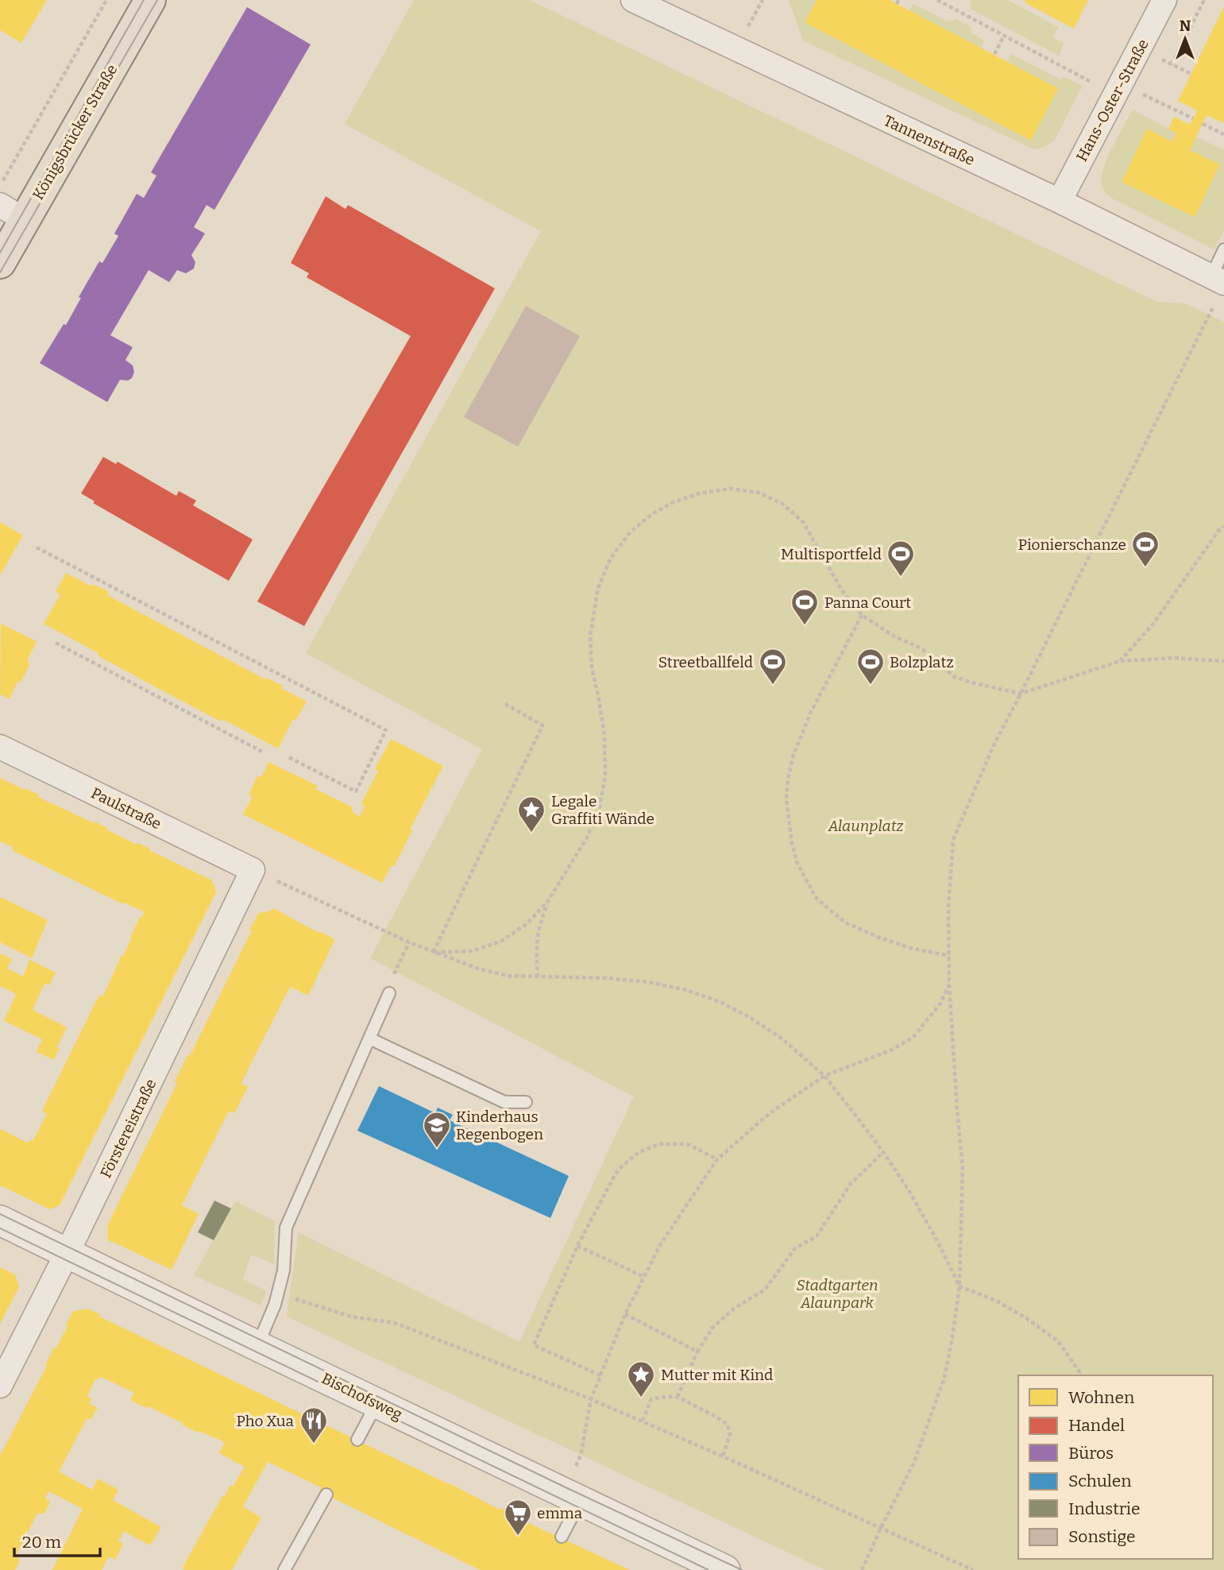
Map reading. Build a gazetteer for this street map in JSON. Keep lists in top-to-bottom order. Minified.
{"streets":{"main road":["Königsbrücker Straße"],"street":["Hans-Oster-Straße","Tannenstraße","Paulstraße","Förstereistraße","Bischofsweg"]},"crossings":[["Hans-Oster-Straße","Tannenstraße"],["Paulstraße","Förstereistraße"],["Förstereistraße","Bischofsweg"]],"parks":["Alaunplatz","Stadtgarten Alaunpark"],"places":{"sports":["Pionierschanze","Multisportfeld","Panna Court","Streetballfeld","Bolzplatz"],"place":["Legale Graffiti Wände","Mutter mit Kind"],"school or university":["Kinderhaus Regenbogen"],"restaurant":["Pho Xua"],"supermarket":["emma"]},"legend":["Wohnen","Handel","Büros","Schulen","Industrie","Sonstige"],"scale_bar":"20 m","north":"top"}
